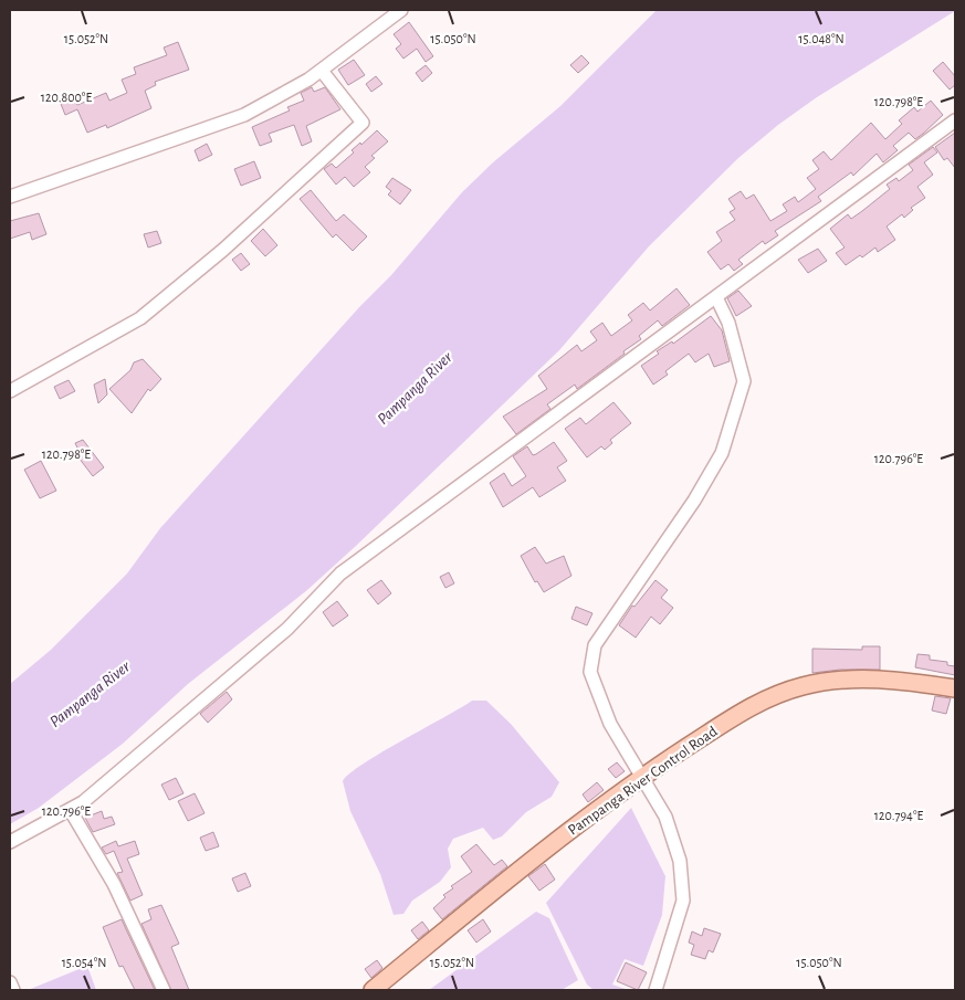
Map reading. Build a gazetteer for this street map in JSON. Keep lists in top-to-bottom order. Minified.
{"streets":{"main road":["Pampanga River Control Road"]},"water":["Pampanga River"],"coordinates":["15.052°N","15.050°N","15.048°N","120.800°E","120.798°E","120.796°E","120.794°E","15.054°N"]}
